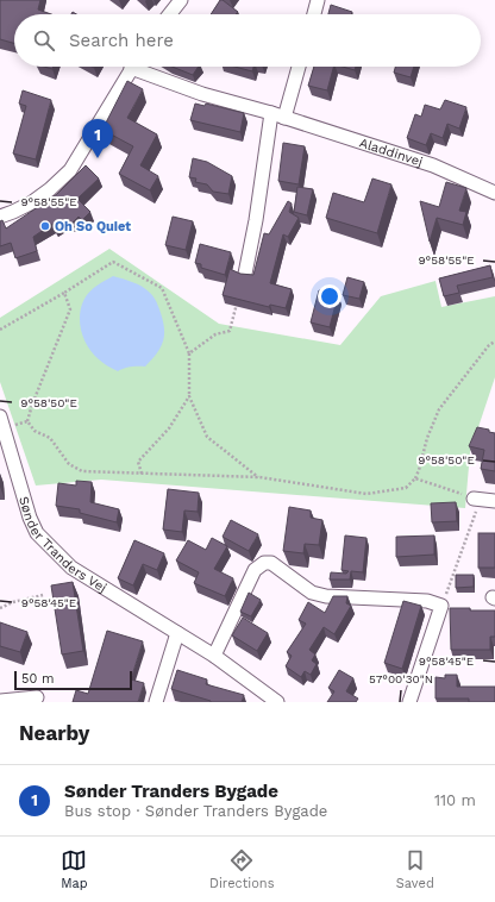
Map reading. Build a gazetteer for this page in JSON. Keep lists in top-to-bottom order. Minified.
{"streets":{"street":["Aladdinvej","Sønder Tranders Vej"]},"places":["Oh So Quiet"],"scale_bar":"50 m","page":{"search":"Search here","pins":"1","scale":"50 m","heading":"Nearby","list":[{"mark":"1","name":"Sønder Tranders Bygade","note":"Bus stop · Sønder Tranders Bygade","value":"110 m"}],"nav":["Map","Directions","Saved"]},"coordinates":["9°58'55\"E","9°58'50\"E","9°58'45\"E","57°00'30\"N"]}
